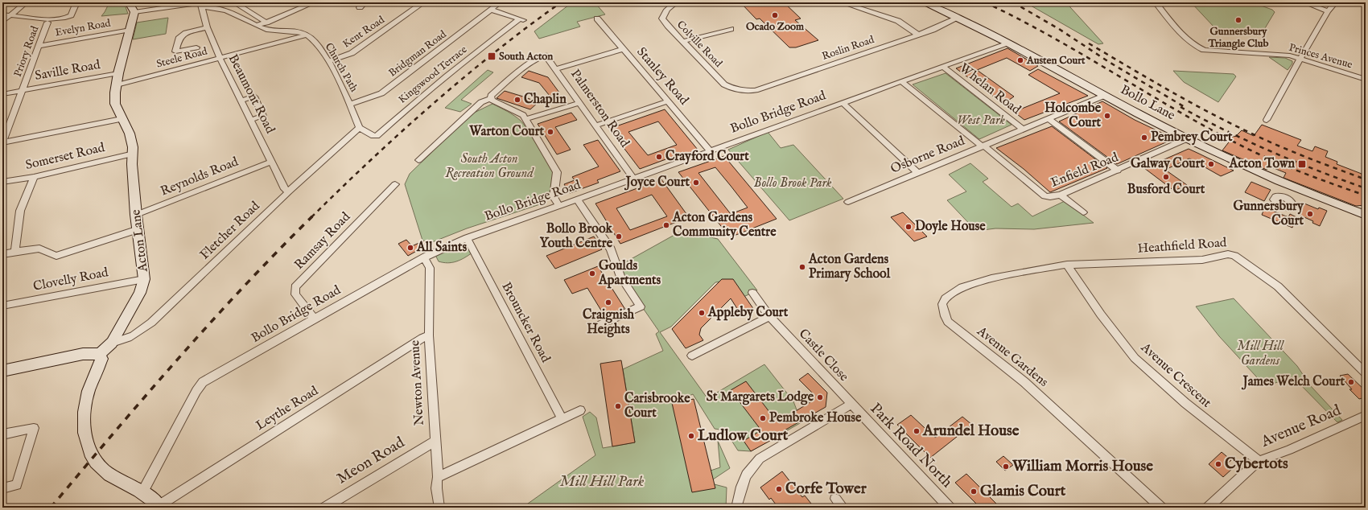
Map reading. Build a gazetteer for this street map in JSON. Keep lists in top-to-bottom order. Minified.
{"streets":{"main road":["Bollo Lane","Acton Lane"],"street":["Evelyn Road","Kent Road","Colville Road","Roslin Road","Priory Road","Bridgman Road","Princes Avenue","Steele Road","Church Path","Saville Road","Kingswood Terrace","Stanley Road","Whelan Road","Beaumont Road","Palmerston Road","Bollo Bridge Road","Osborne Road","Somerset Road","Enfield Road","Reynolds Road","Fletcher Road","Ramsay Road","Heathfield Road","Clovelly Road","Brouncker Road","Castle Close","Avenue Gardens","Avenue Crescent","Newton Avenue","Leythe Road","Avenue Road","Park Road North","Meon Road"]},"crossings":[["Evelyn Road","Priory Road"],["Evelyn Road","Acton Lane"],["Kent Road","Church Path"],["Colville Road","Roslin Road"],["Roslin Road","Bollo Lane"],["Priory Road","Saville Road"],["Bridgman Road","Church Path"],["Bridgman Road","Kingswood Terrace"],["Steele Road","Church Path"],["Steele Road","Beaumont Road"],["Steele Road","Acton Lane"],["Church Path","Kingswood Terrace"],["Church Path","Fletcher Road"],["Saville Road","Acton Lane"],["Kingswood Terrace","Fletcher Road"],["Stanley Road","Bollo Bridge Road"],["Whelan Road","Bollo Bridge Road"],["Whelan Road","Osborne Road"],["Beaumont Road","Reynolds Road"],["Beaumont Road","Fletcher Road"],["Bollo Lane","Bollo Bridge Road"],["Bollo Lane","Osborne Road"],["Bollo Lane","Enfield Road"],["Palmerston Road","Bollo Bridge Road"],["Bollo Bridge Road","Enfield Road"],["Bollo Bridge Road","Ramsay Road"],["Bollo Bridge Road","Brouncker Road"],["Bollo Bridge Road","Newton Avenue"],["Osborne Road","Enfield Road"],["Somerset Road","Acton Lane"],["Reynolds Road","Acton Lane"],["Fletcher Road","Acton Lane"],["Acton Lane","Clovelly Road"],["Heathfield Road","Avenue Gardens"],["Heathfield Road","Avenue Crescent"],["Castle Close","Park Road North"],["Avenue Crescent","Avenue Road"],["Newton Avenue","Leythe Road"],["Newton Avenue","Meon Road"]],"parks":["West Park","South Acton Recreation Ground","Bollo Brook Park","Mill Hill Gardens","Mill Hill Park"],"places":{"other":["Ocado Zoom","Gunnersbury Triangle Club","Austen Court","Chaplin","Holcombe Court","Warton Court","Pembrey Court","Crayford Court","Galway Court","Busford Court","Joyce Court","Gunnersbury Court","Acton Gardens Community Centre","Doyle House","Bollo Brook Youth Centre","All Saints","Acton Gardens Primary School","Goulds Apartments","Craignish Heights","Appleby Court","James Welch Court","St Margarets Lodge","Carisbrooke Court","Pembroke House","Arundel House","Ludlow Court","Cybertots","William Morris House","Corfe Tower","Glamis Court"],"transit":["South Acton","Acton Town"]}}
